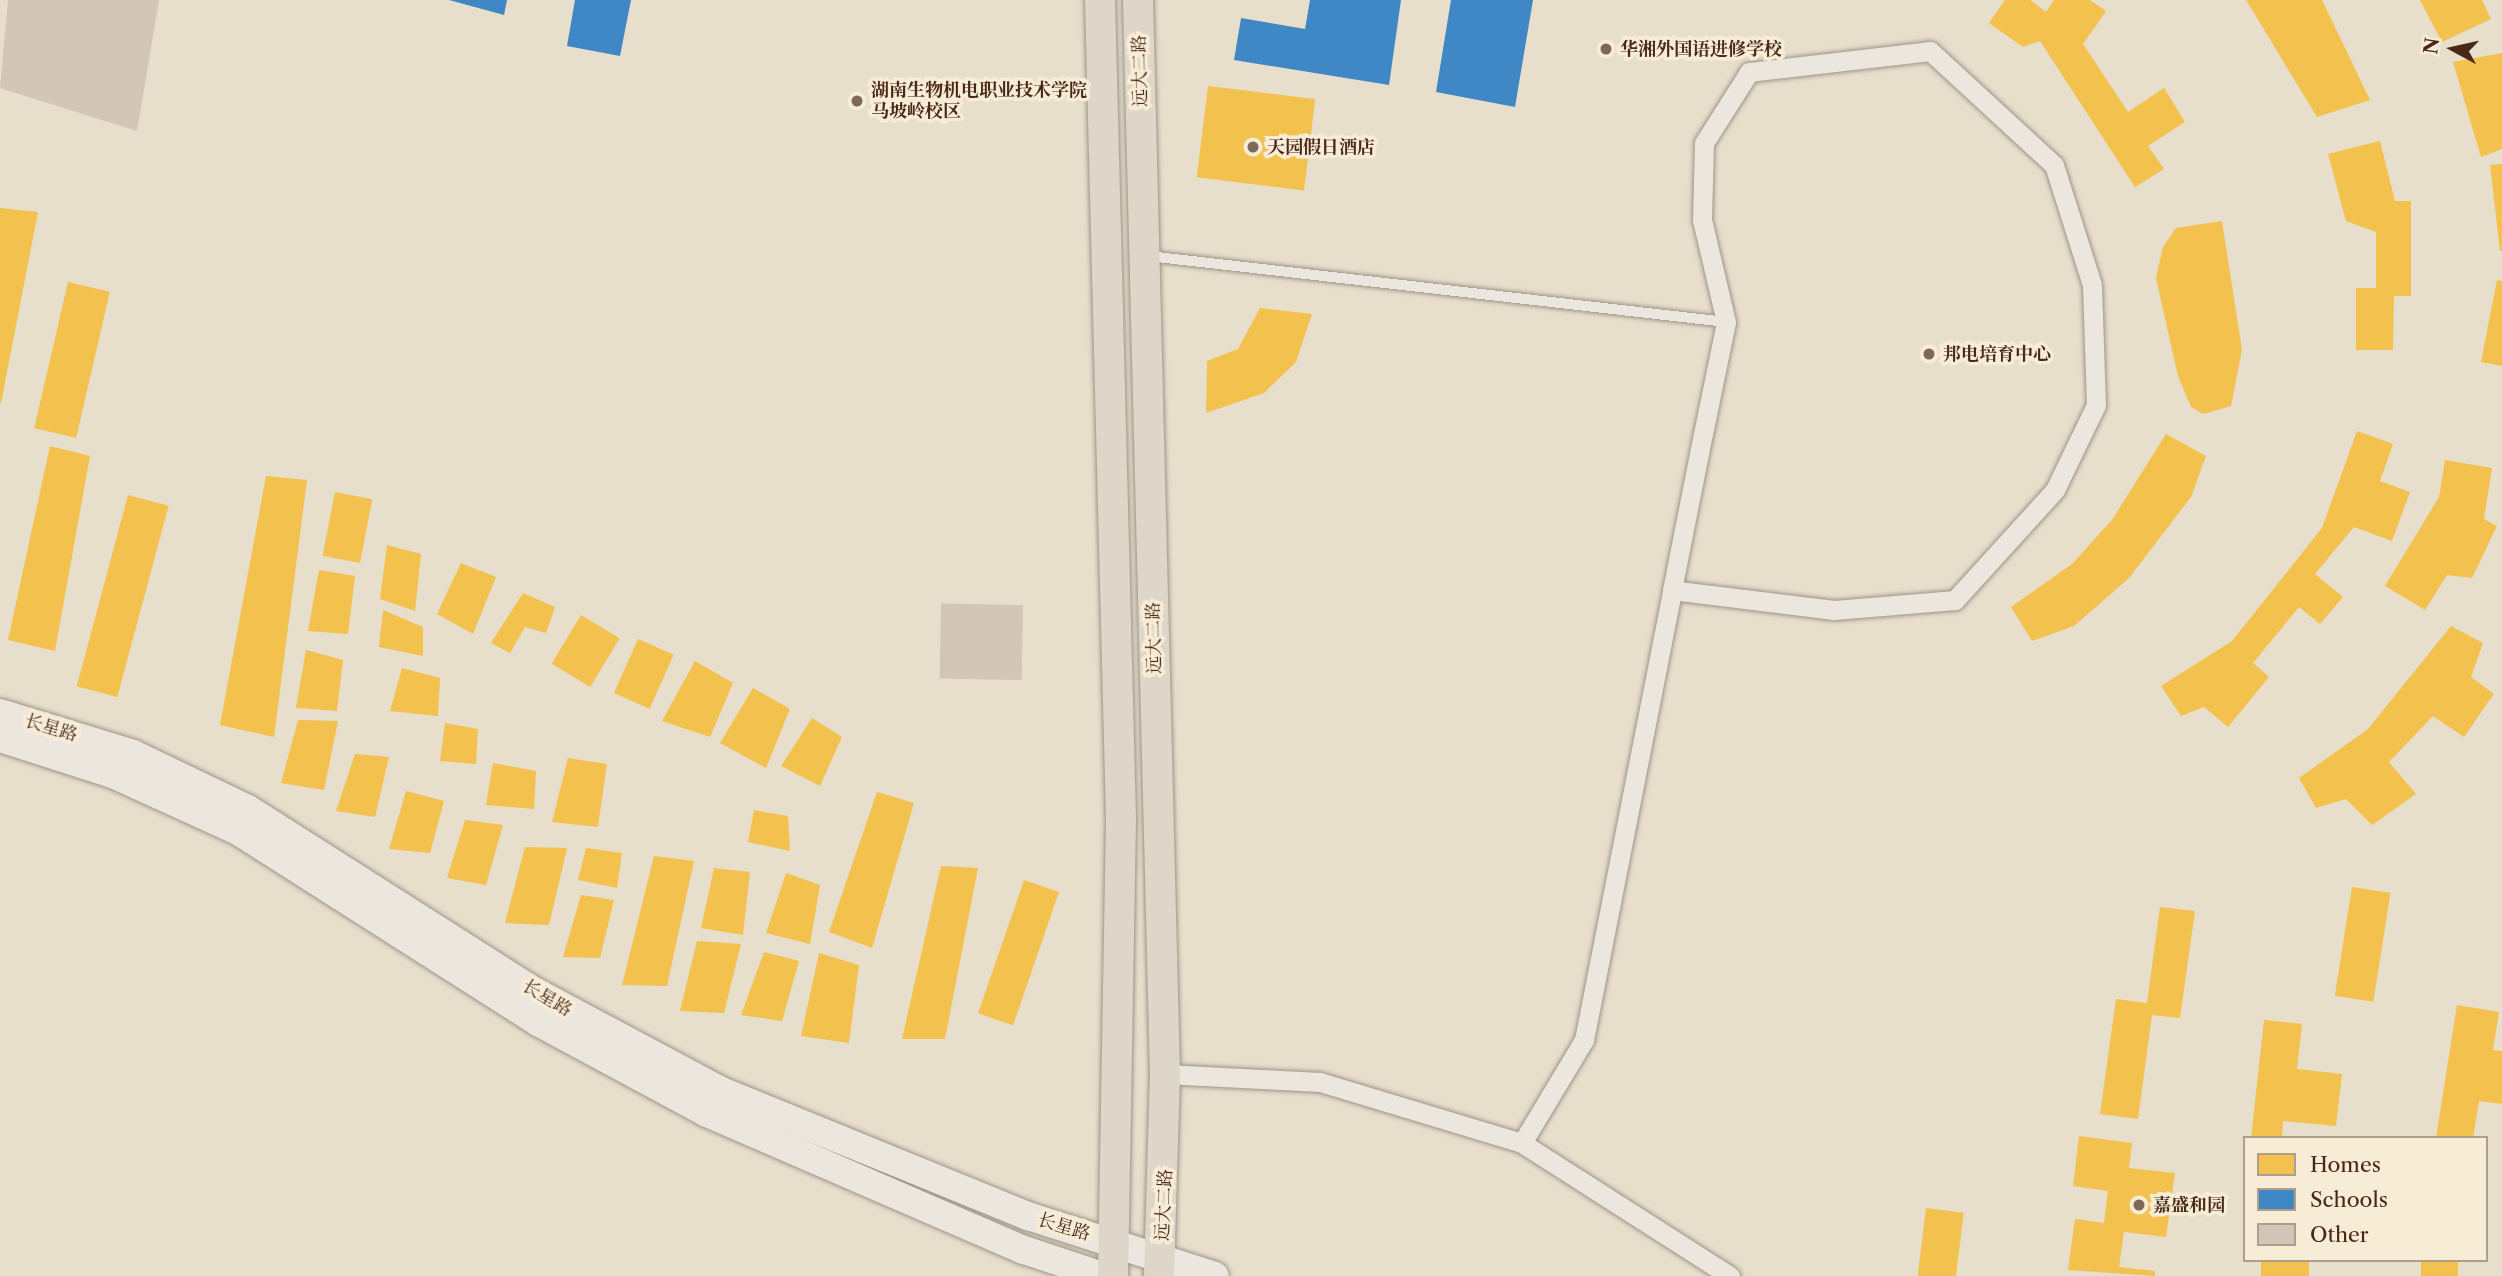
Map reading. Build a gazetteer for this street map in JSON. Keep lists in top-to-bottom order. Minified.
{"streets":{"main road":["远大二路","长星路"]},"crossings":[["远大二路","长星路"]],"places":["华湘外国语进修学校","湖南生物机电职业技术学院 马坡岭校区","天园假日酒店","邦电培育中心","嘉盛和园"],"legend":["Homes","Schools","Other"],"north":"left"}
